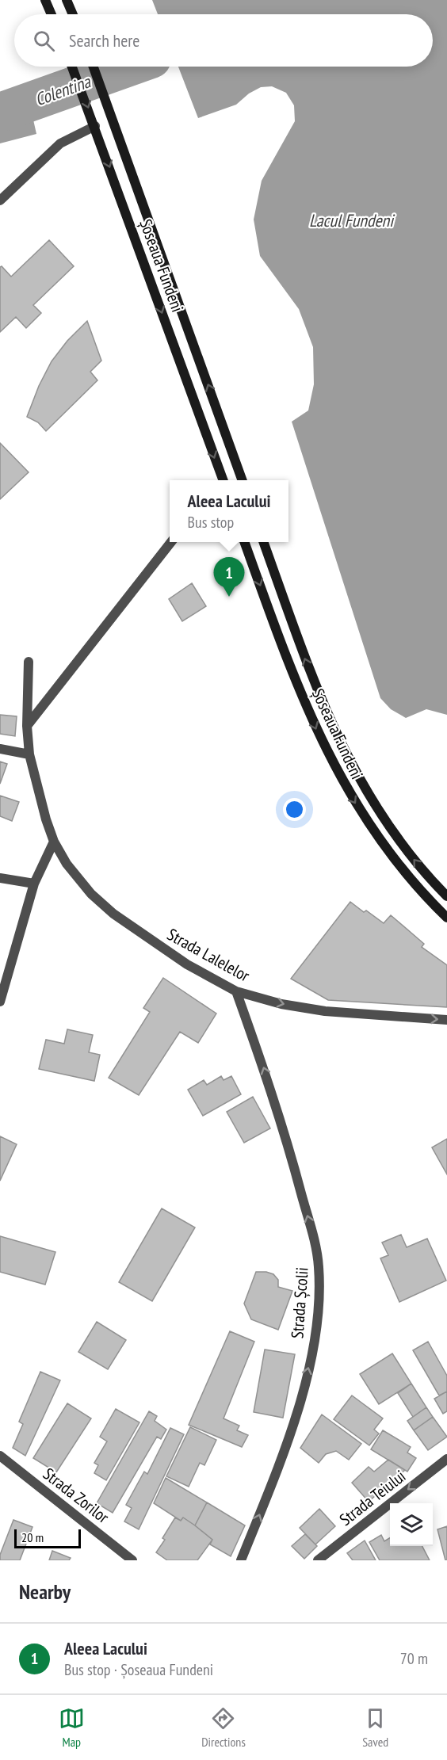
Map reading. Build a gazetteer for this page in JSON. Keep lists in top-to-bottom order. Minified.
{"streets":{"main road":["Șoseaua Fundeni"],"street":["Strada Lalelelor","Strada Școlii","Strada Zorilor","Strada Teiului"]},"crossings":[["Strada Lalelelor","Strada Școlii"]],"one_way":["Strada Școlii","Strada Teiului"],"water":["Colentina","Lacul Fundeni"],"scale_bar":"20 m","page":{"search":"Search here","popup":["Aleea Lacului","Bus stop"],"pins":"1","scale":"20 m","heading":"Nearby","list":[{"mark":"1","name":"Aleea Lacului","note":"Bus stop · Șoseaua Fundeni","value":"70 m"}],"nav":["Map","Directions","Saved"]}}
